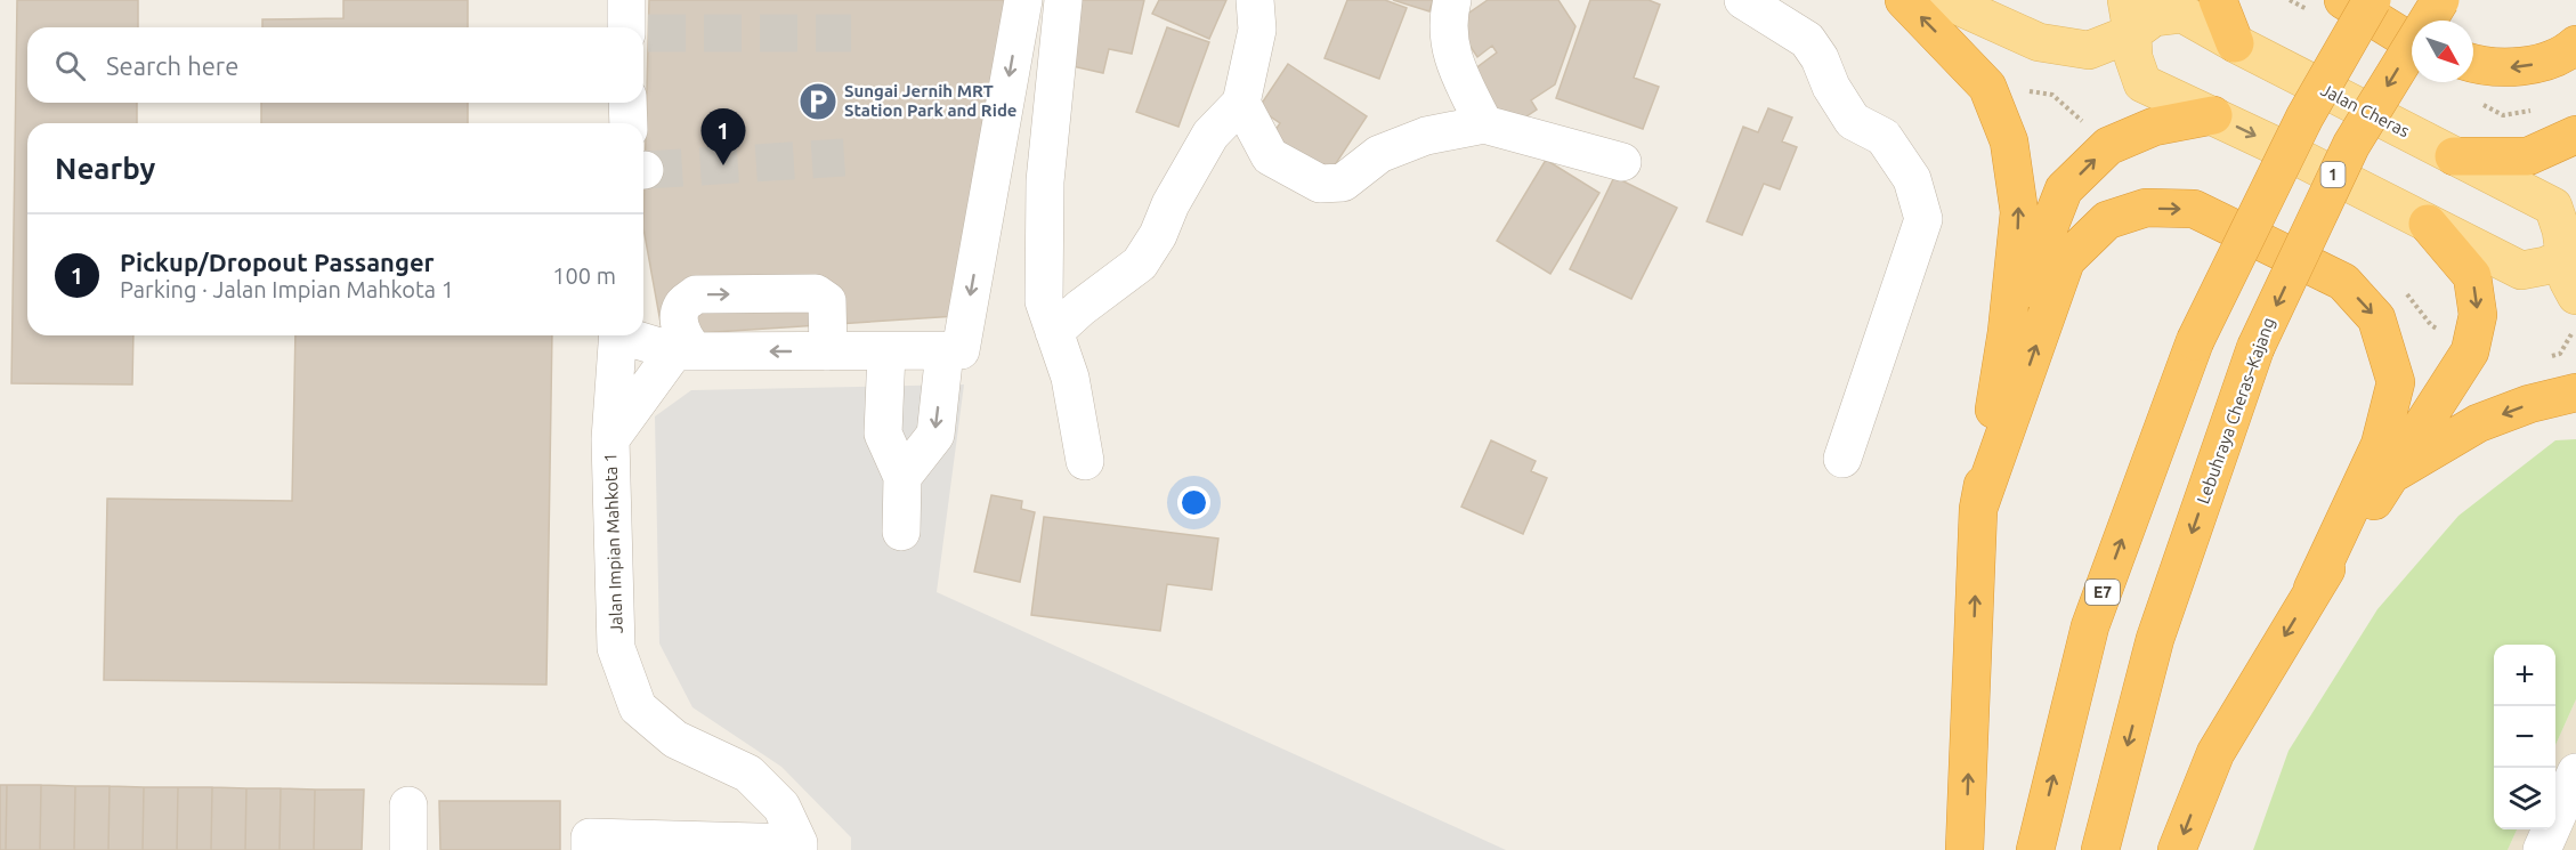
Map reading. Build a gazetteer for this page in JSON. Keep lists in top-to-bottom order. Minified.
{"streets":{"highway":["Lebuhraya Cheras–Kajang","E7"],"main road":["Jalan Cheras","1"],"street":["Jalan Impian Mahkota 1"]},"crossings":[["Jalan Cheras","1"]],"places":{"parking":["Sungai Jernih MRT Station Park and Ride"]},"north":"bottom right","page":{"search":"Search here","pins":"1","heading":"Nearby","list":[{"mark":"1","name":"Pickup/Dropout Passanger","note":"Parking · Jalan Impian Mahkota 1","value":"100 m"}],"map_buttons":["+","−"]}}
